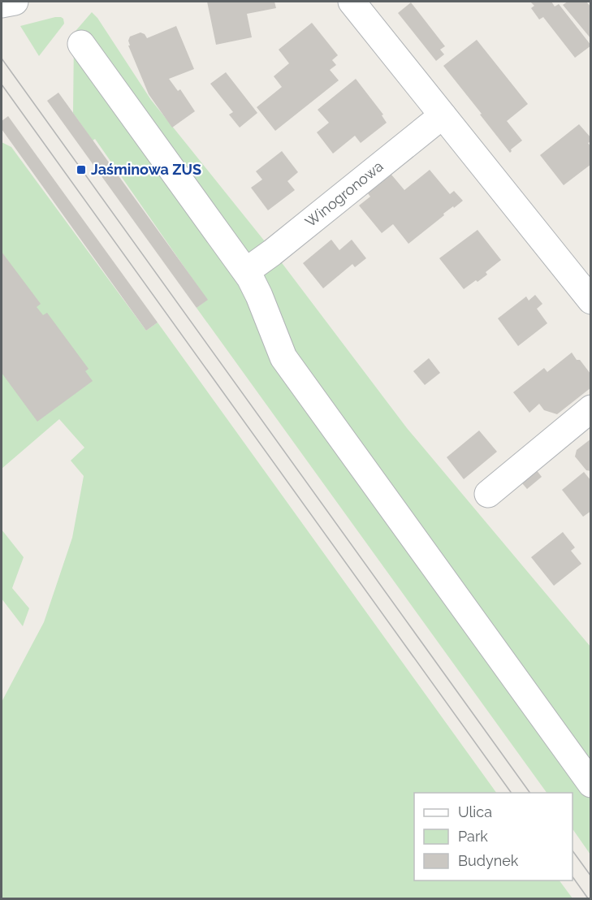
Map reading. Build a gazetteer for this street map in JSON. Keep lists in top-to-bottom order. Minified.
{"streets":{"street":["Winogronowa"]},"places":{"transit":["Jaśminowa ZUS"]},"legend":["Ulica","Park","Budynek"]}
